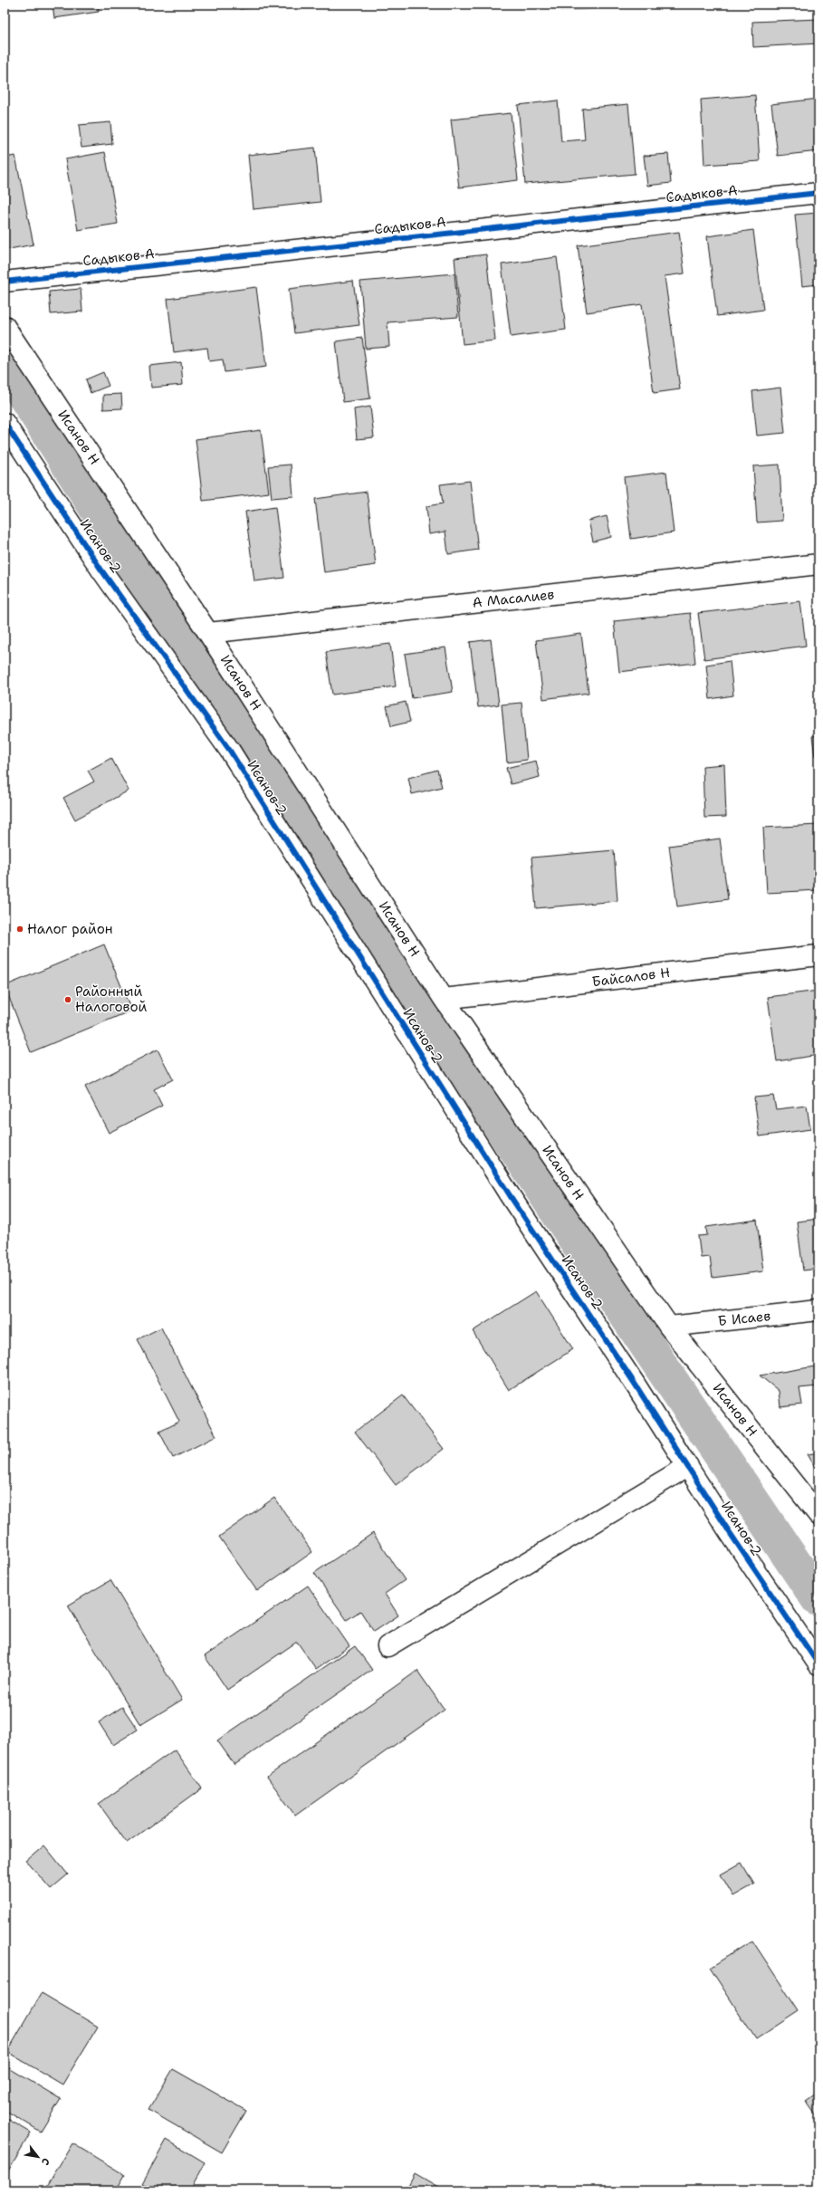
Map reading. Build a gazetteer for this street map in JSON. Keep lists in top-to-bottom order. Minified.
{"streets":{"street":["Садыков А","Исанов Н","Исанов-2","А Масалиев","Байсалов Н","Б Исаев"]},"crossings":[["Исанов Н","А Масалиев"],["Исанов Н","Байсалов Н"],["Исанов Н","Б Исаев"]],"places":["Налог район","Районный Налоговой"],"north":"bottom right"}
